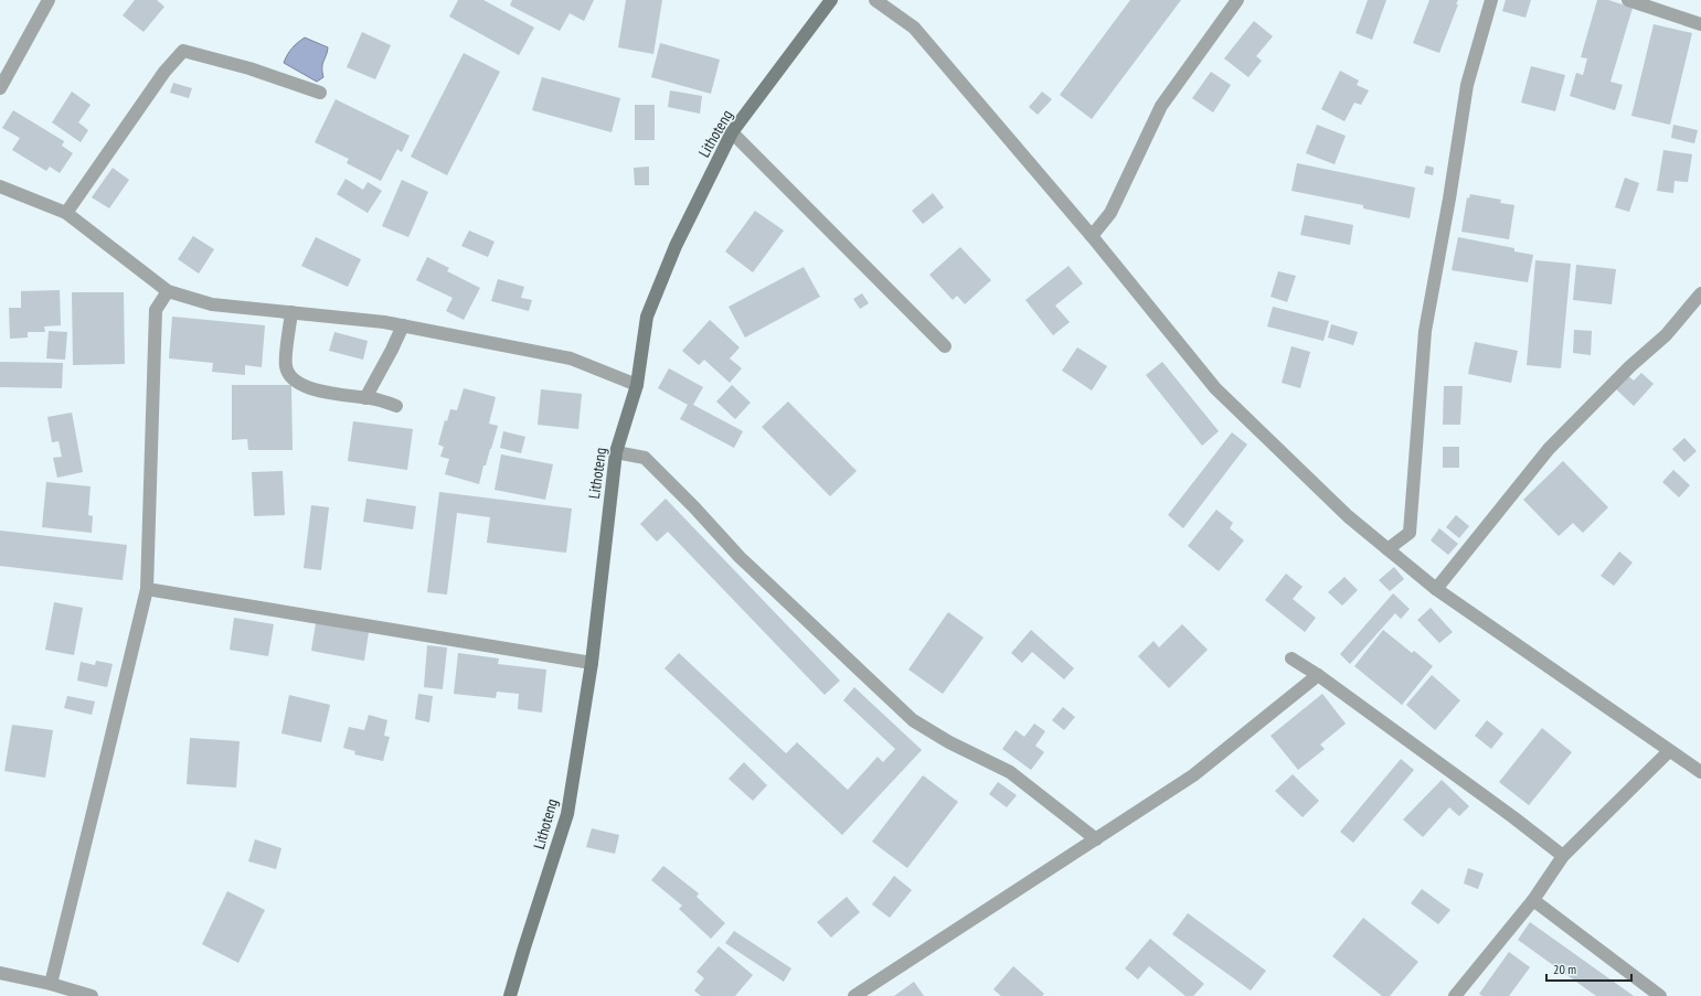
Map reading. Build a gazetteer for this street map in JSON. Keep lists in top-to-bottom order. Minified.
{"streets":{"main road":["Lithoteng"]},"scale_bar":"20 m"}
